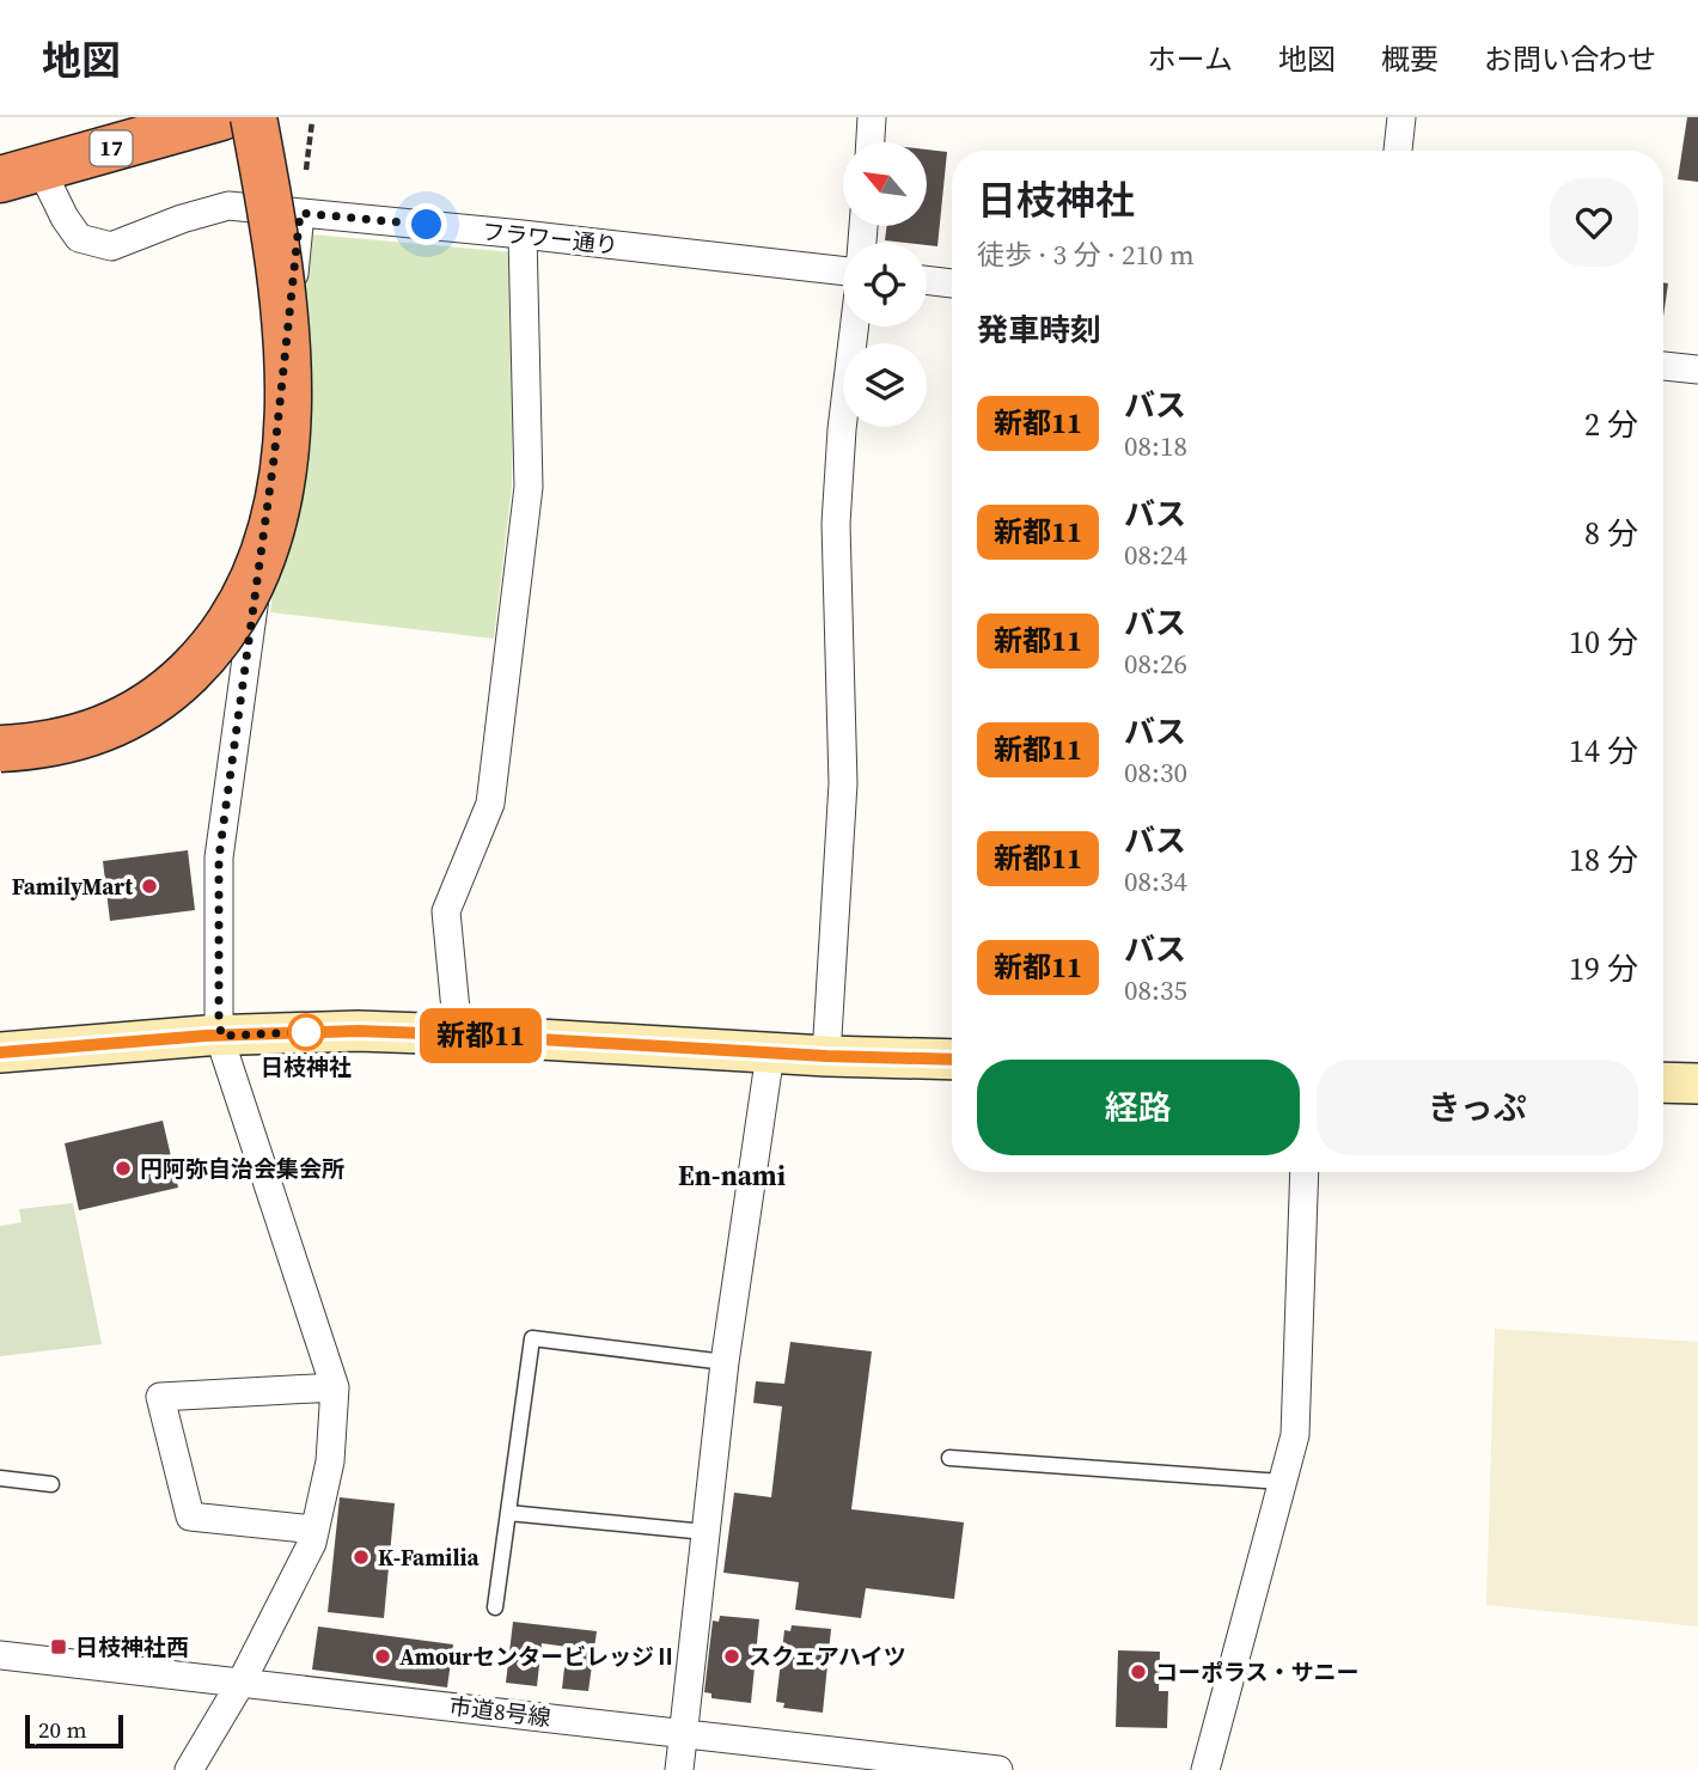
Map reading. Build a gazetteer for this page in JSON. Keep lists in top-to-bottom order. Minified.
{"streets":{"highway":["17"],"street":["フラワー通り","市道8号線"]},"crossings":[["17","フラワー通り"]],"districts":["En-nami"],"places":{"other":["FamilyMart","日枝神社","円阿弥自治会集会所","K-Familia","AmourセンタービレッジⅡ","スクェアハイツ","コーポラス・サニー"],"transit":["日枝神社西"]},"lines":["bus line 新都11"],"scale_bar":"20 m","north":"top left","page":{"header":"地図","nav":["ホーム","地図","概要","お問い合わせ"],"on_map":"新都11","heading":[["日枝神社","徒歩 · 3 分 · 210 m"],"発車時刻"],"list":[{"mark":"新都11","name":"バス","note":"08:18","value":"2 分"},{"mark":"新都11","name":"バス","note":"08:24","value":"8 分"},{"mark":"新都11","name":"バス","note":"08:26","value":"10 分"},{"mark":"新都11","name":"バス","note":"08:30","value":"14 分"},{"mark":"新都11","name":"バス","note":"08:34","value":"18 分"},{"mark":"新都11","name":"バス","note":"08:35","value":"19 分"}],"buttons":["経路","きっぷ"],"scale":"20 m"}}
